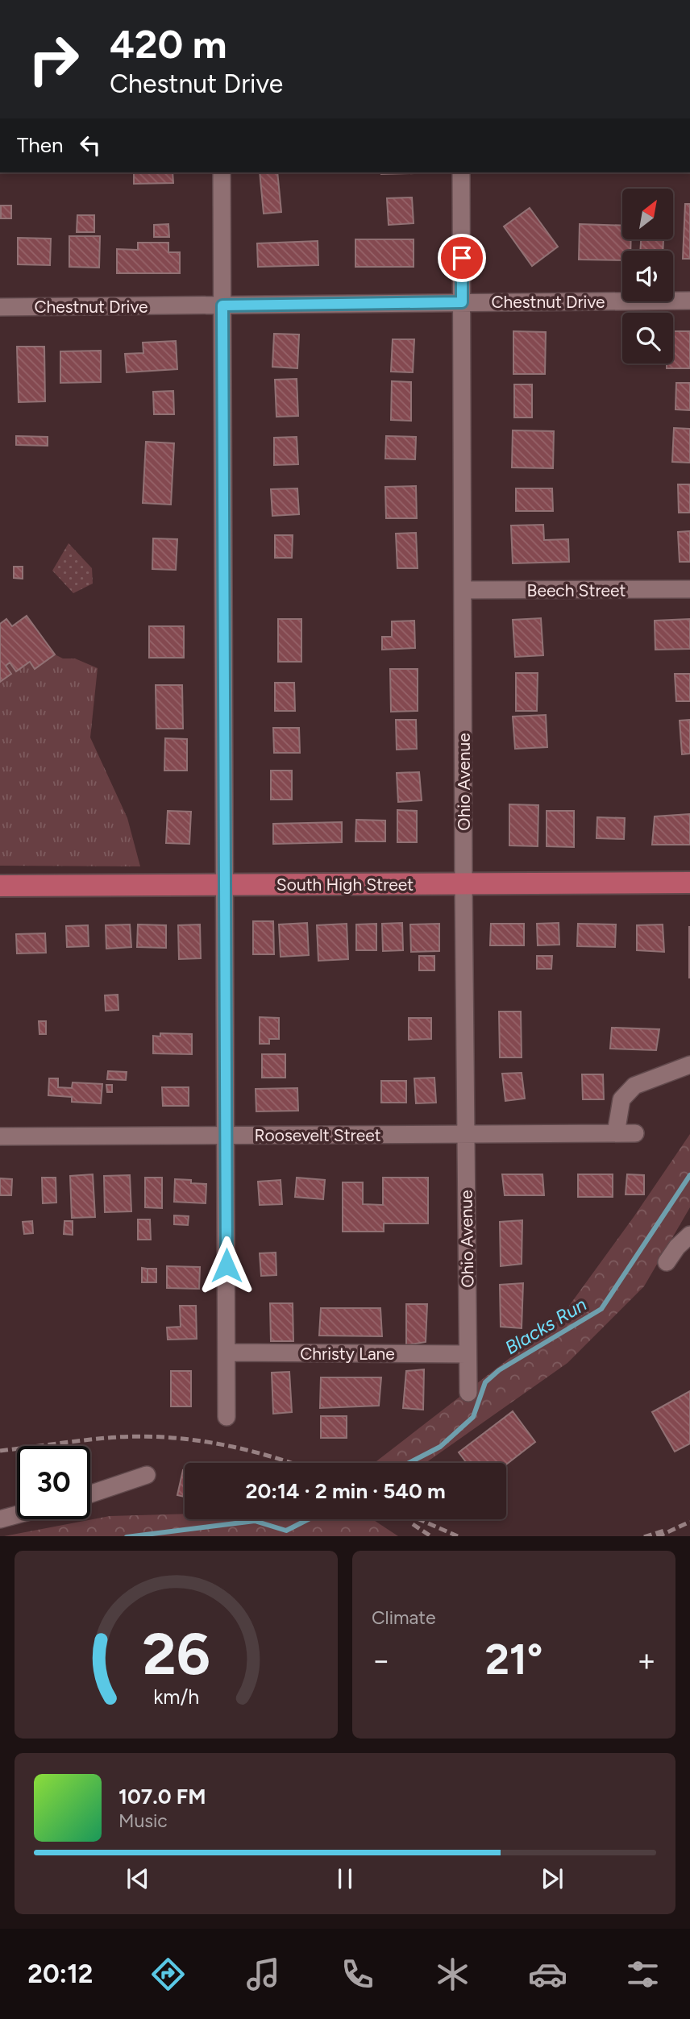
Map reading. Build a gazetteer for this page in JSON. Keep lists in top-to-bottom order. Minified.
{"streets":{"main road":["South High Street"],"street":["Chestnut Drive","Beech Street","Ohio Avenue","Roosevelt Street","Christy Lane"]},"crossings":[["Chestnut Drive","Ohio Avenue"],["Beech Street","Ohio Avenue"],["Ohio Avenue","South High Street"],["Ohio Avenue","Roosevelt Street"],["Ohio Avenue","Christy Lane"]],"water":["Blacks Run"],"north":"top right","page":{"turn":["420 m","Chestnut Drive"],"then":"Then","limit":"30","trip":"20:14 · 2 min · 540 m","tile":"Climate","heat":["−","21°","+"],"song":["107.0 FM","Music"],"tabs":"20:12","gauge":["26","km/h"]}}
